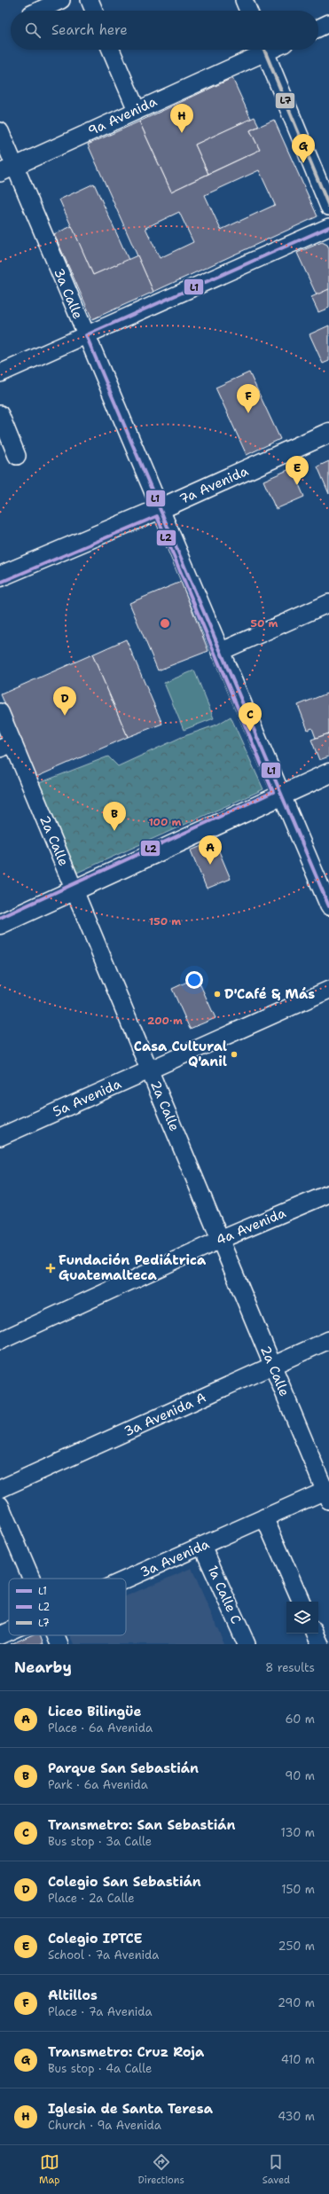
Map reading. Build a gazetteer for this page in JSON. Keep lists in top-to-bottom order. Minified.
{"streets":{"main road":["7a Avenida"],"street":["9a Avenida","3a Calle","2a Calle","5a Avenida","4a Avenida","3a Avenida A","3a Avenida","1a Calle C"]},"crossings":[["9a Avenida","3a Calle"],["3a Calle","7a Avenida"],["2a Calle","5a Avenida"],["2a Calle","4a Avenida"],["2a Calle","3a Avenida A"],["2a Calle","3a Avenida"],["3a Avenida","1a Calle C"]],"places":{"other":["D'Café & Más","Casa Cultural Q'anil"],"health":["Fundación Pediátrica Guatemalteca"]},"lines":["transit line L7","transit line L1","transit line L2"],"legend":["L1","L2","L7"],"page":{"search":"Search here","pins":["H","G","F","E","D","C","B","A"],"heading":["Nearby","8 results"],"list":[{"mark":"A","name":"Liceo Bilingüe","note":"Place · 6a Avenida","value":"60 m"},{"mark":"B","name":"Parque San Sebastián","note":"Park · 6a Avenida","value":"90 m"},{"mark":"C","name":"Transmetro: San Sebastián","note":"Bus stop · 3a Calle","value":"130 m"},{"mark":"D","name":"Colegio San Sebastián","note":"Place · 2a Calle","value":"150 m"},{"mark":"E","name":"Colegio IPTCE","note":"School · 7a Avenida","value":"250 m"},{"mark":"F","name":"Altillos","note":"Place · 7a Avenida","value":"290 m"},{"mark":"G","name":"Transmetro: Cruz Roja","note":"Bus stop · 4a Calle","value":"410 m"},{"mark":"H","name":"Iglesia de Santa Teresa","note":"Church · 9a Avenida","value":"430 m"}],"nav":["Map","Directions","Saved"]},"rings":["50 m","100 m","150 m","200 m"]}
